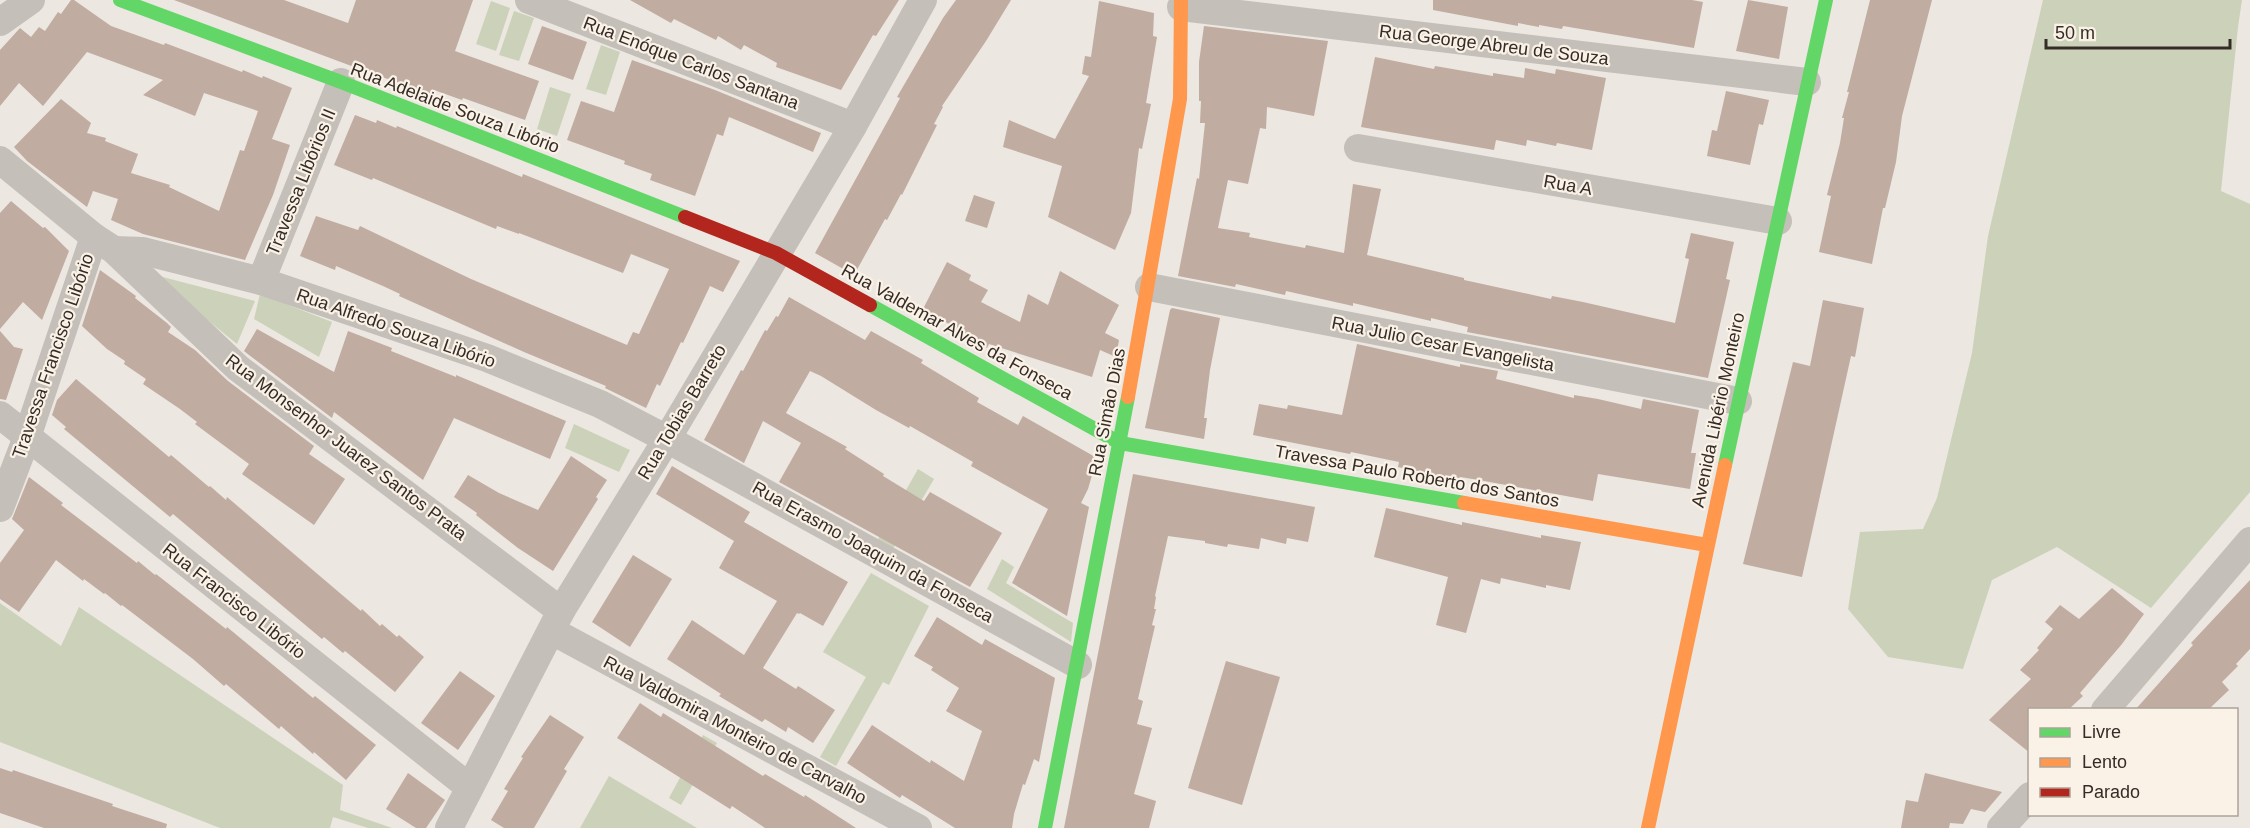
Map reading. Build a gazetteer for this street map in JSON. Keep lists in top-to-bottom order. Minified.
{"streets":{"street":["Rua George Abreu de Souza","Rua Enóque Carlos Santana","Rua Adelaide Souza Libório","Travessa Libórios II","Rua A","Rua Alfredo Souza Libório","Rua Valdemar Alves da Fonseca","Rua Julio Cesar Evangelista","Travessa Francisco Libório","Avenida Libério Monteiro","Rua Tobias Barreto","Rua Simão Dias","Rua Monsenhor Juarez Santos Prata","Travessa Paulo Roberto dos Santos","Rua Erasmo Joaquim da Fonseca","Rua Francisco Libório","Rua Valdomira Monteiro de Carvalho"]},"crossings":[["Rua George Abreu de Souza","Avenida Libério Monteiro"],["Rua George Abreu de Souza","Rua Simão Dias"],["Rua Enóque Carlos Santana","Rua Tobias Barreto"],["Rua Adelaide Souza Libório","Travessa Libórios II"],["Rua Adelaide Souza Libório","Rua Valdemar Alves da Fonseca"],["Rua Adelaide Souza Libório","Rua Tobias Barreto"],["Travessa Libórios II","Rua Alfredo Souza Libório"],["Rua A","Avenida Libério Monteiro"],["Rua Alfredo Souza Libório","Travessa Francisco Libório"],["Rua Alfredo Souza Libório","Rua Tobias Barreto"],["Rua Alfredo Souza Libório","Rua Monsenhor Juarez Santos Prata"],["Rua Alfredo Souza Libório","Rua Erasmo Joaquim da Fonseca"],["Rua Valdemar Alves da Fonseca","Rua Tobias Barreto"],["Rua Valdemar Alves da Fonseca","Rua Simão Dias"],["Rua Valdemar Alves da Fonseca","Travessa Paulo Roberto dos Santos"],["Rua Julio Cesar Evangelista","Avenida Libério Monteiro"],["Rua Julio Cesar Evangelista","Rua Simão Dias"],["Travessa Francisco Libório","Rua Monsenhor Juarez Santos Prata"],["Travessa Francisco Libório","Rua Francisco Libório"],["Avenida Libério Monteiro","Travessa Paulo Roberto dos Santos"],["Rua Tobias Barreto","Rua Monsenhor Juarez Santos Prata"],["Rua Tobias Barreto","Rua Erasmo Joaquim da Fonseca"],["Rua Tobias Barreto","Rua Francisco Libório"],["Rua Tobias Barreto","Rua Valdomira Monteiro de Carvalho"],["Rua Simão Dias","Travessa Paulo Roberto dos Santos"],["Rua Simão Dias","Rua Erasmo Joaquim da Fonseca"],["Rua Monsenhor Juarez Santos Prata","Rua Valdomira Monteiro de Carvalho"]],"legend":["Livre","Lento","Parado"],"scale_bar":"50 m"}
